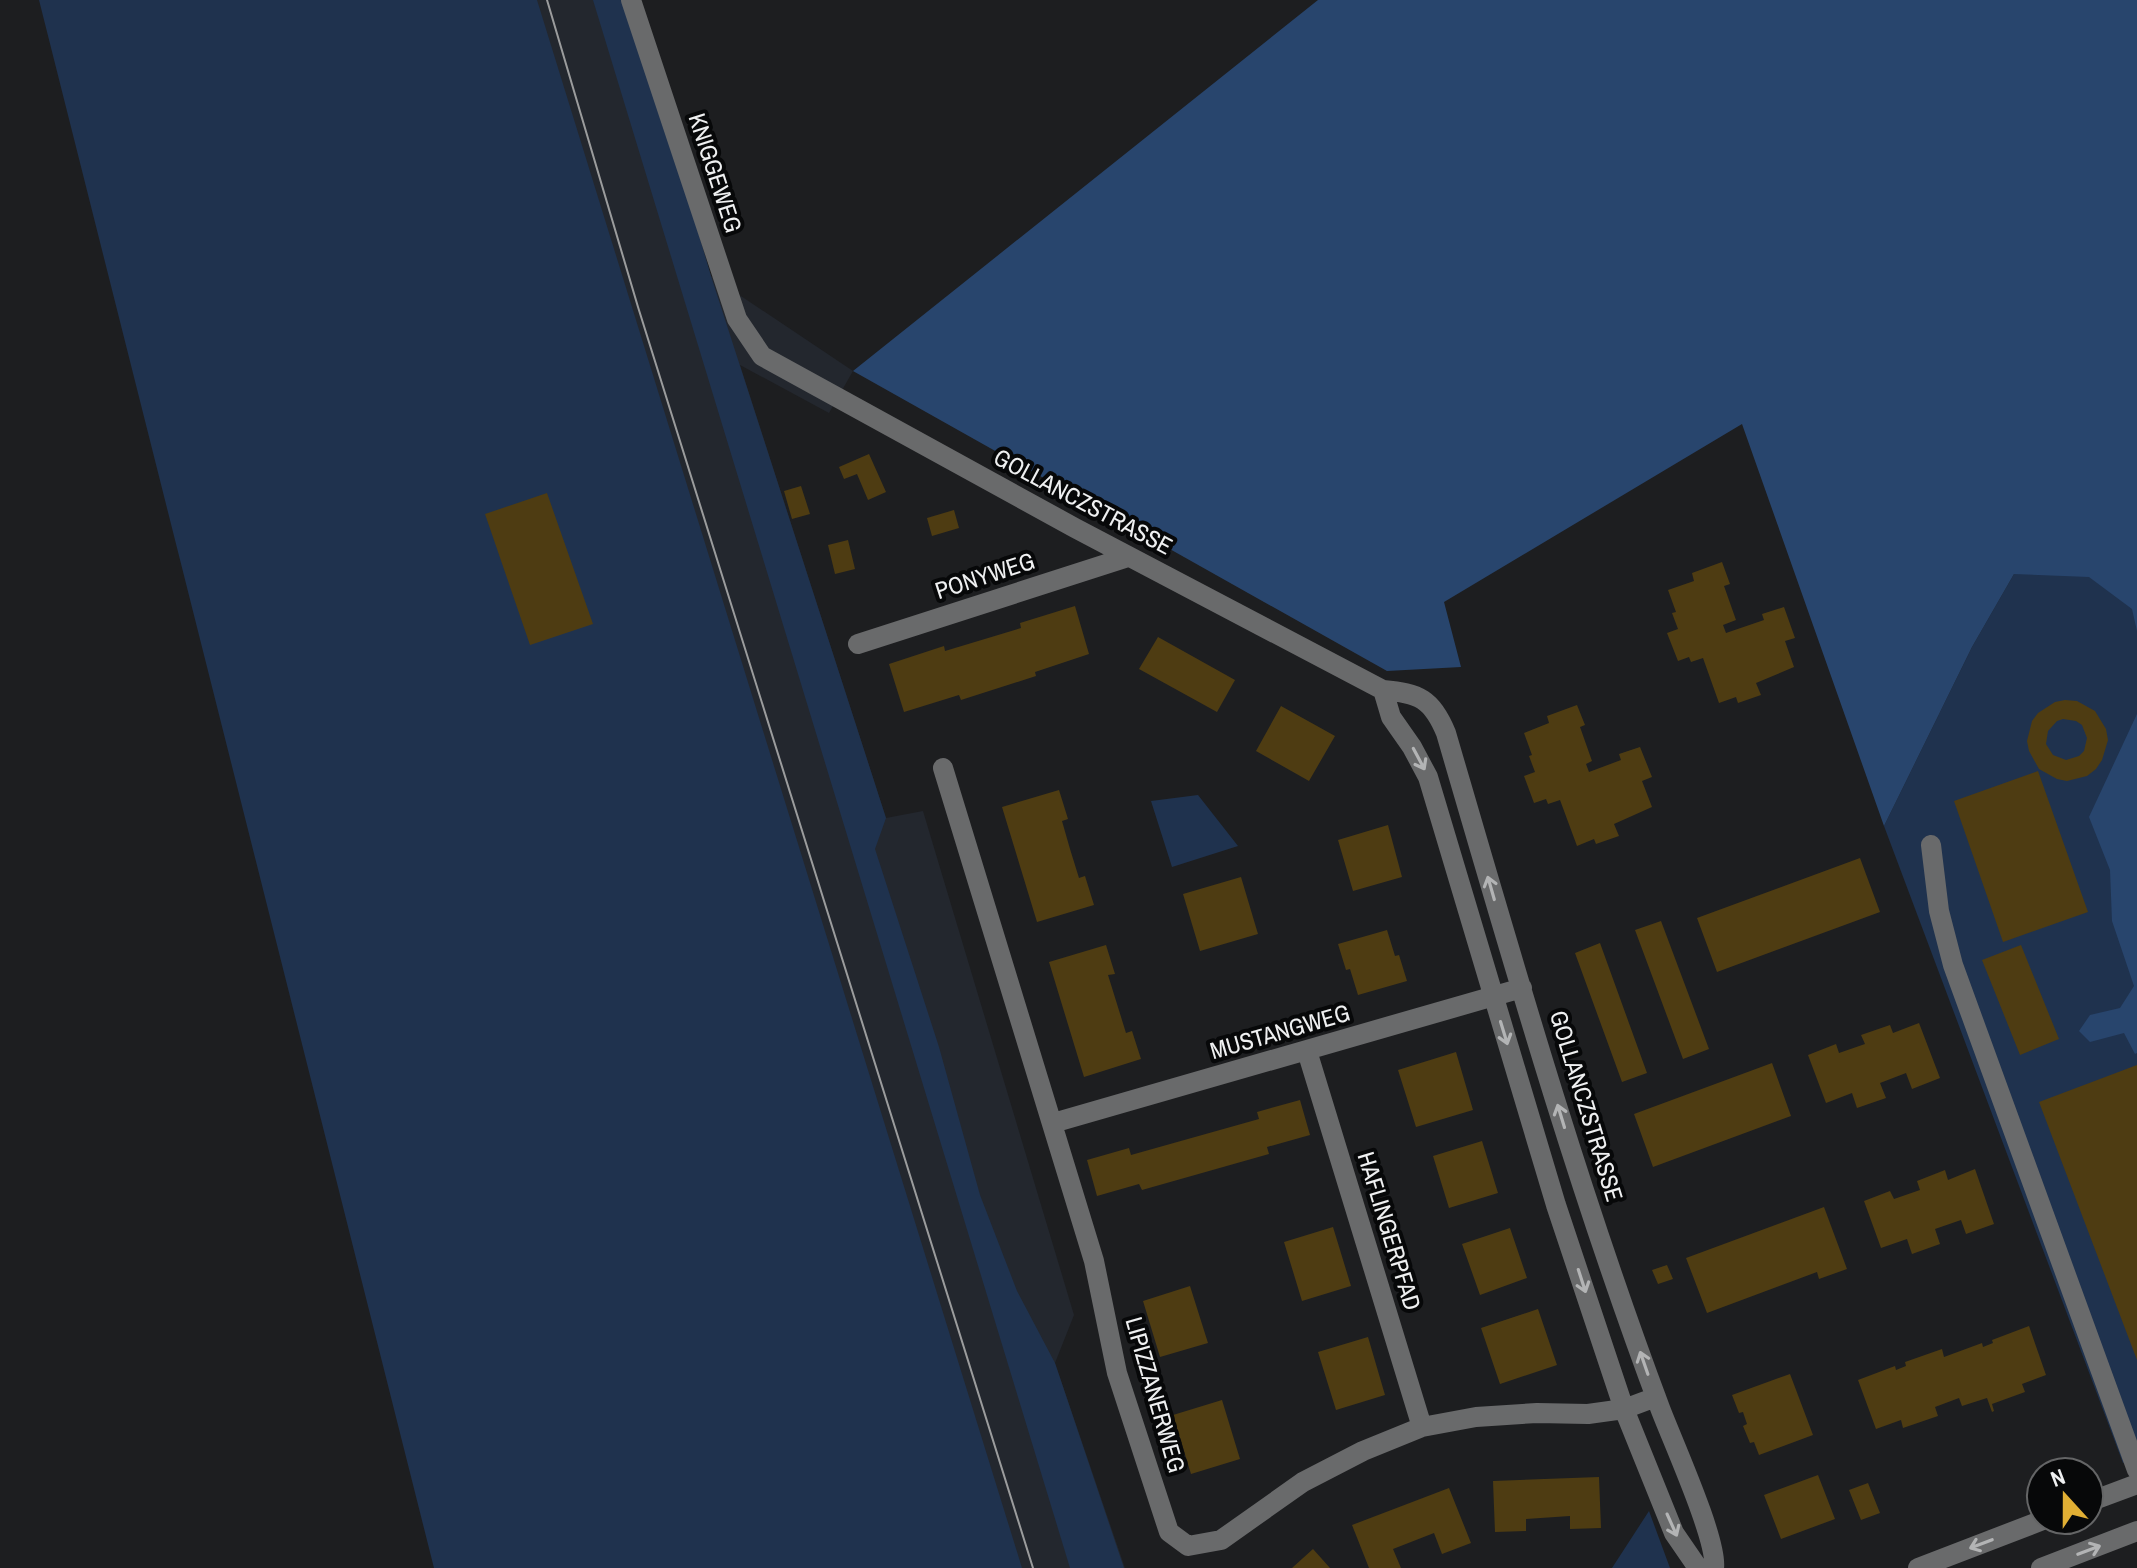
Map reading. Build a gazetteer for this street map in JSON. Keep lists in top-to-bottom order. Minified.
{"streets":{"street":["KNIGGEWEG","GOLLANCZSTRASSE","PONYWEG","MUSTANGWEG","HAFLINGERPFAD","LIPIZZANERWEG"]},"crossings":[["KNIGGEWEG","GOLLANCZSTRASSE"],["GOLLANCZSTRASSE","PONYWEG"],["GOLLANCZSTRASSE","MUSTANGWEG"],["GOLLANCZSTRASSE","LIPIZZANERWEG"],["MUSTANGWEG","HAFLINGERPFAD"],["MUSTANGWEG","LIPIZZANERWEG"],["HAFLINGERPFAD","LIPIZZANERWEG"]],"north":"top"}
